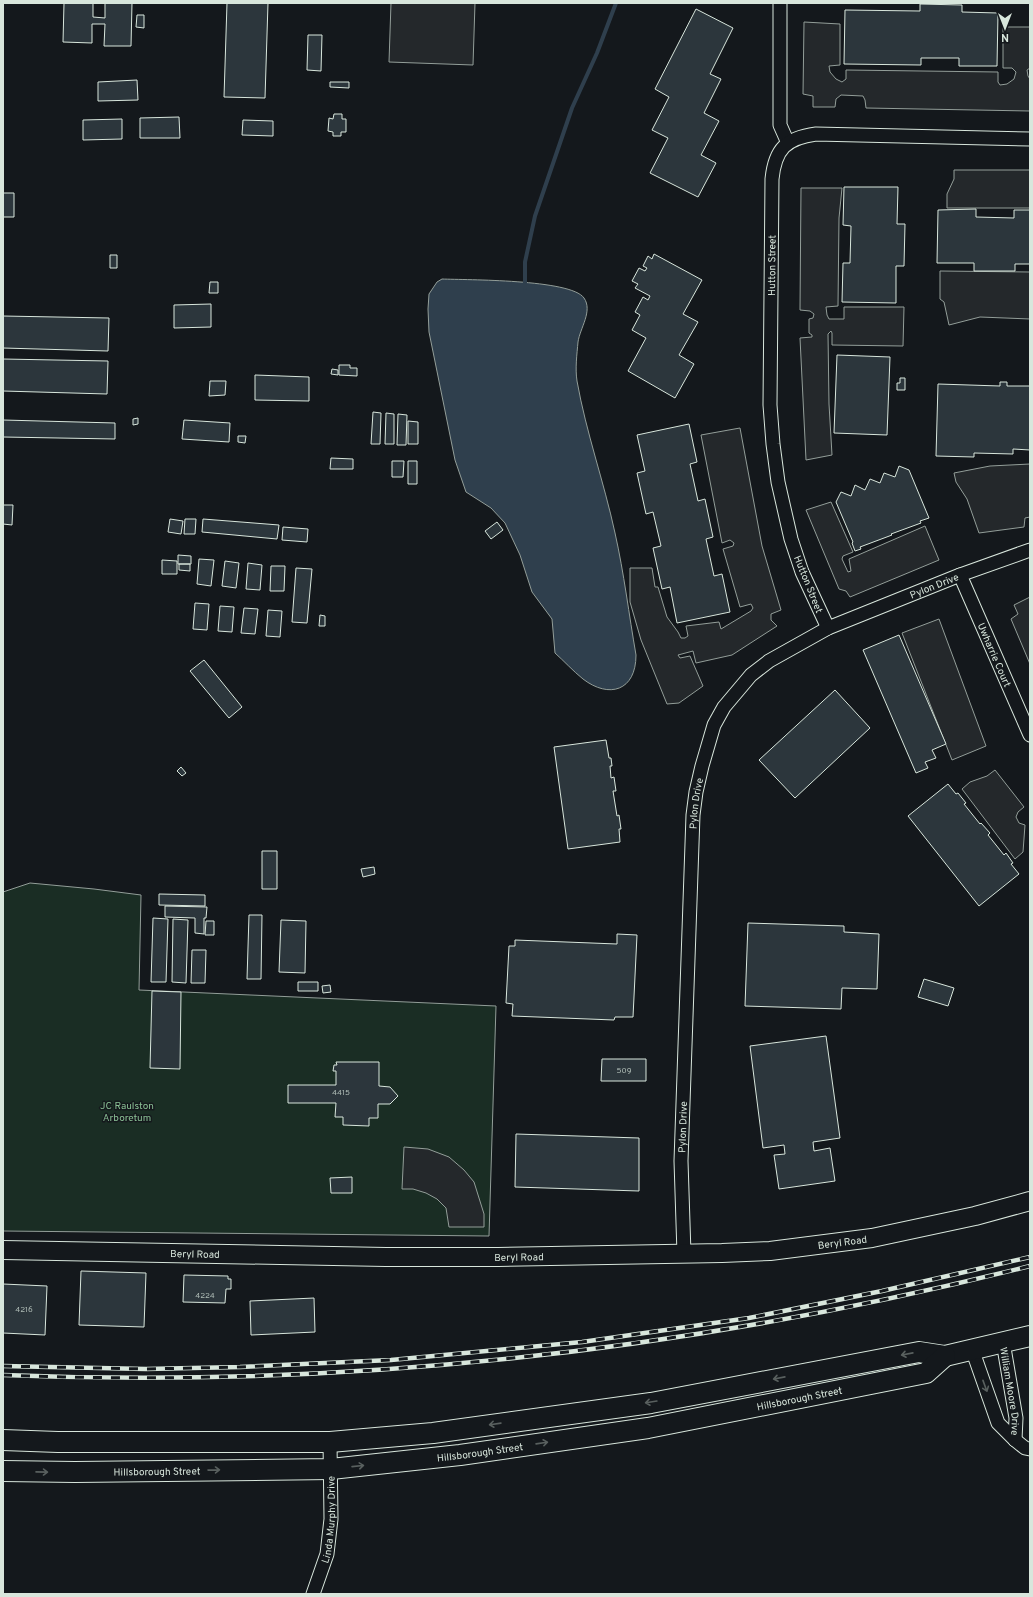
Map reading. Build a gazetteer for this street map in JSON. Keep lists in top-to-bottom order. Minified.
{"streets":{"main road":["Hillsborough Street"],"street":["Hutton Street","Pylon Drive","Uwharrie Court","Beryl Road","William Moore Drive","Linda Murphy Drive"]},"crossings":[["Hutton Street","Pylon Drive"],["Pylon Drive","Uwharrie Court"],["Pylon Drive","Beryl Road"],["William Moore Drive","Hillsborough Street"],["Hillsborough Street","Linda Murphy Drive"]],"parks":["JC Raulston Arboretum"],"house_numbers":["509","4415","4224","4216"],"north":"bottom"}
